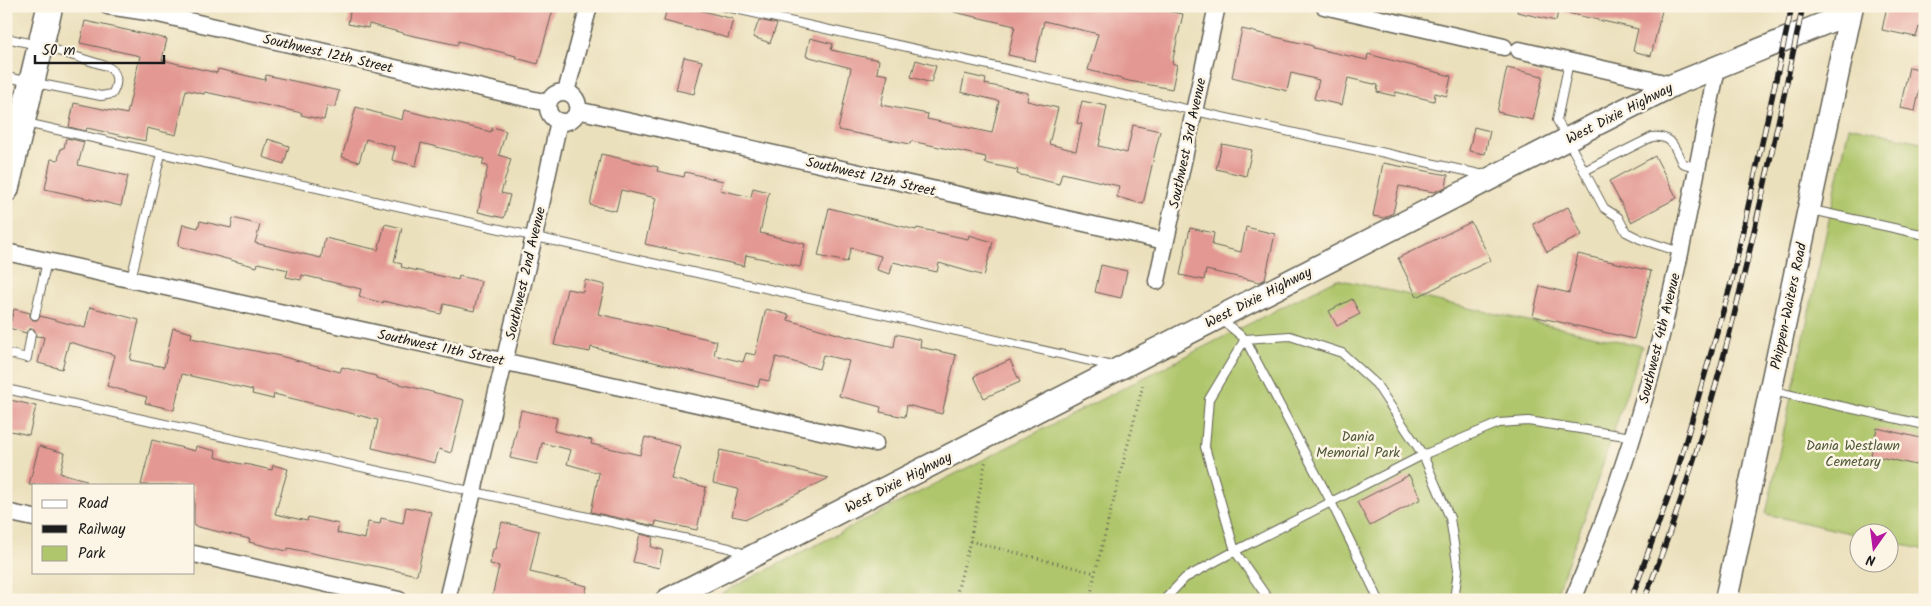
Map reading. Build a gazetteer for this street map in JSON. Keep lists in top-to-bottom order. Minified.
{"streets":{"main road":["West Dixie Highway","Phippen-Waiters Road"],"street":["Southwest 12th Street","Southwest 3rd Avenue","Southwest 2nd Avenue","Southwest 4th Avenue","Southwest 11th Street"]},"crossings":[["Southwest 12th Street","Southwest 3rd Avenue"],["Southwest 12th Street","Southwest 2nd Avenue"],["West Dixie Highway","Phippen-Waiters Road"],["West Dixie Highway","Southwest 4th Avenue"],["Southwest 2nd Avenue","Southwest 11th Street"]],"parks":["Dania Memorial Park","Dania Westlawn Cemetary"],"legend":["Road","Railway","Park"],"scale_bar":"50 m","north":"bottom"}
